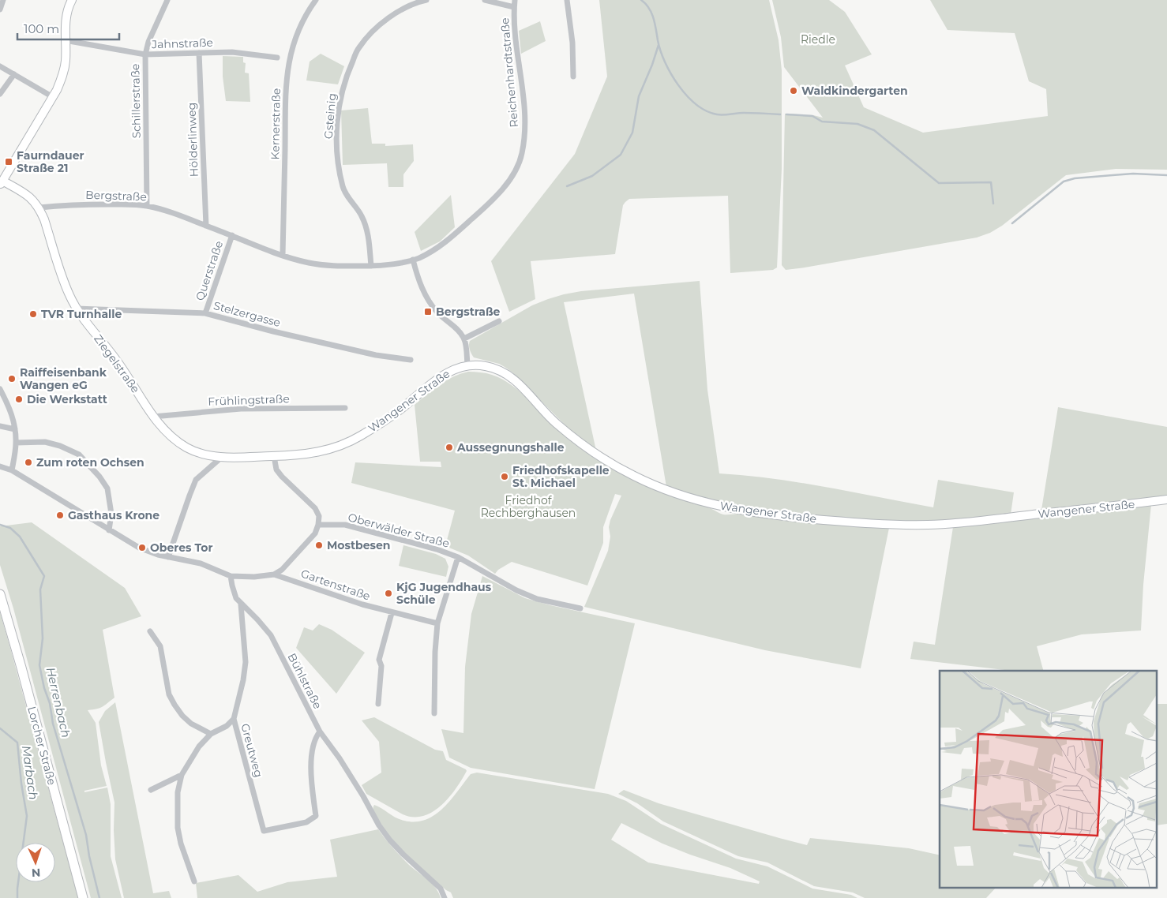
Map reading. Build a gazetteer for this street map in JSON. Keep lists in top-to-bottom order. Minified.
{"streets":{"main road":["Lorcher Straße"],"street":["Jahnstraße","Reichenhardtstraße","Schillerstraße","Gsteinig","Kernerstraße","Hölderlinweg","Bergstraße","Querstraße","Stelzergasse","Ziegelstraße","Frühlingstraße","Wangener Straße","Oberwälder Straße","Gartenstraße","Bühlstraße","Greutweg"]},"crossings":[["Jahnstraße","Schillerstraße"],["Jahnstraße","Hölderlinweg"],["Reichenhardtstraße","Bergstraße"],["Schillerstraße","Bergstraße"],["Gsteinig","Bergstraße"],["Kernerstraße","Bergstraße"],["Hölderlinweg","Bergstraße"],["Bergstraße","Querstraße"],["Bergstraße","Ziegelstraße"],["Querstraße","Stelzergasse"],["Stelzergasse","Ziegelstraße"],["Ziegelstraße","Frühlingstraße"],["Ziegelstraße","Wangener Straße"],["Ziegelstraße","Oberwälder Straße"],["Ziegelstraße","Gartenstraße"],["Ziegelstraße","Bühlstraße"],["Wangener Straße","Oberwälder Straße"],["Wangener Straße","Gartenstraße"],["Wangener Straße","Bühlstraße"],["Oberwälder Straße","Gartenstraße"],["Oberwälder Straße","Bühlstraße"],["Gartenstraße","Bühlstraße"],["Bühlstraße","Greutweg"]],"water":["Herrenbach","Marbach"],"parks":["Riedle","Friedhof Rechberghausen"],"places":{"other":["Waldkindergarten","TVR Turnhalle","Raiffeisenbank Wangen eG","Die Werkstatt","Aussegnungshalle","Zum roten Ochsen","Friedhofskapelle St. Michael","Gasthaus Krone","Mostbesen","Oberes Tor","KjG Jugendhaus Schüle"],"transit":["Faurndauer Straße 21","Bergstraße"]},"scale_bar":"100 m","north":"bottom"}
